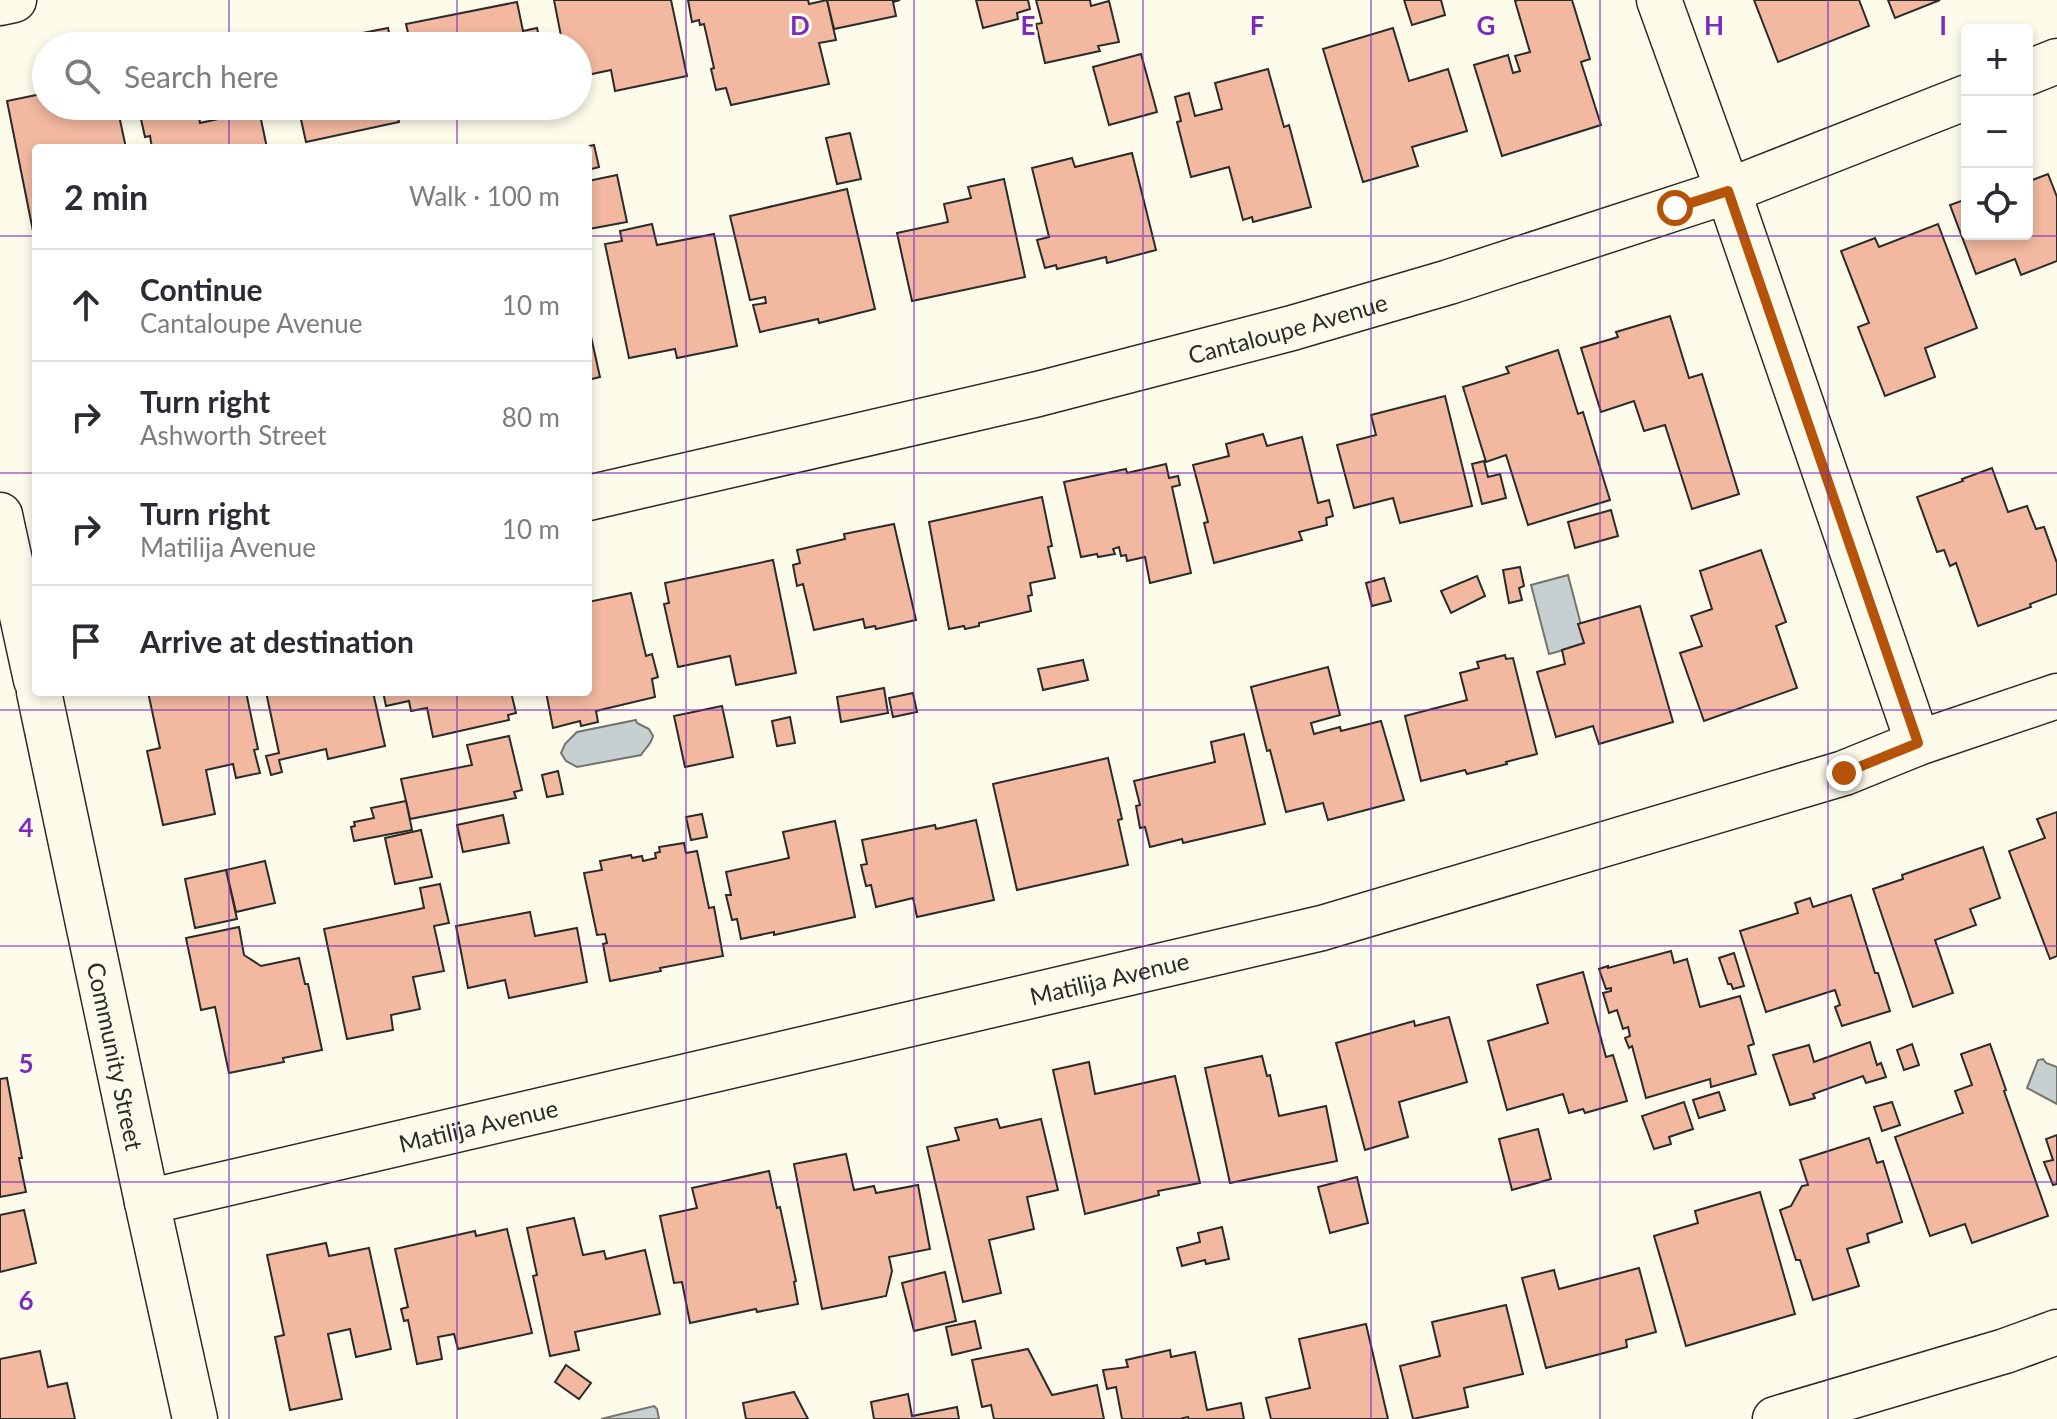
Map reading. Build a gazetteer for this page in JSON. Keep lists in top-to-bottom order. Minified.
{"streets":{"street":["Cantaloupe Avenue","Matilija Avenue","Community Street"]},"crossings":[["Matilija Avenue","Community Street"]],"page":{"map_buttons":["+","−"],"search":"Search here","heading":["2 min","Walk · 100 m"],"list":[["Continue","Cantaloupe Avenue","10 m"],["Turn right","Ashworth Street","80 m"],["Turn right","Matilija Avenue","10 m"],"Arrive at destination"]},"grid":{"columns":["D","E","F","G","H","I"],"rows":["4","5","6"]}}
